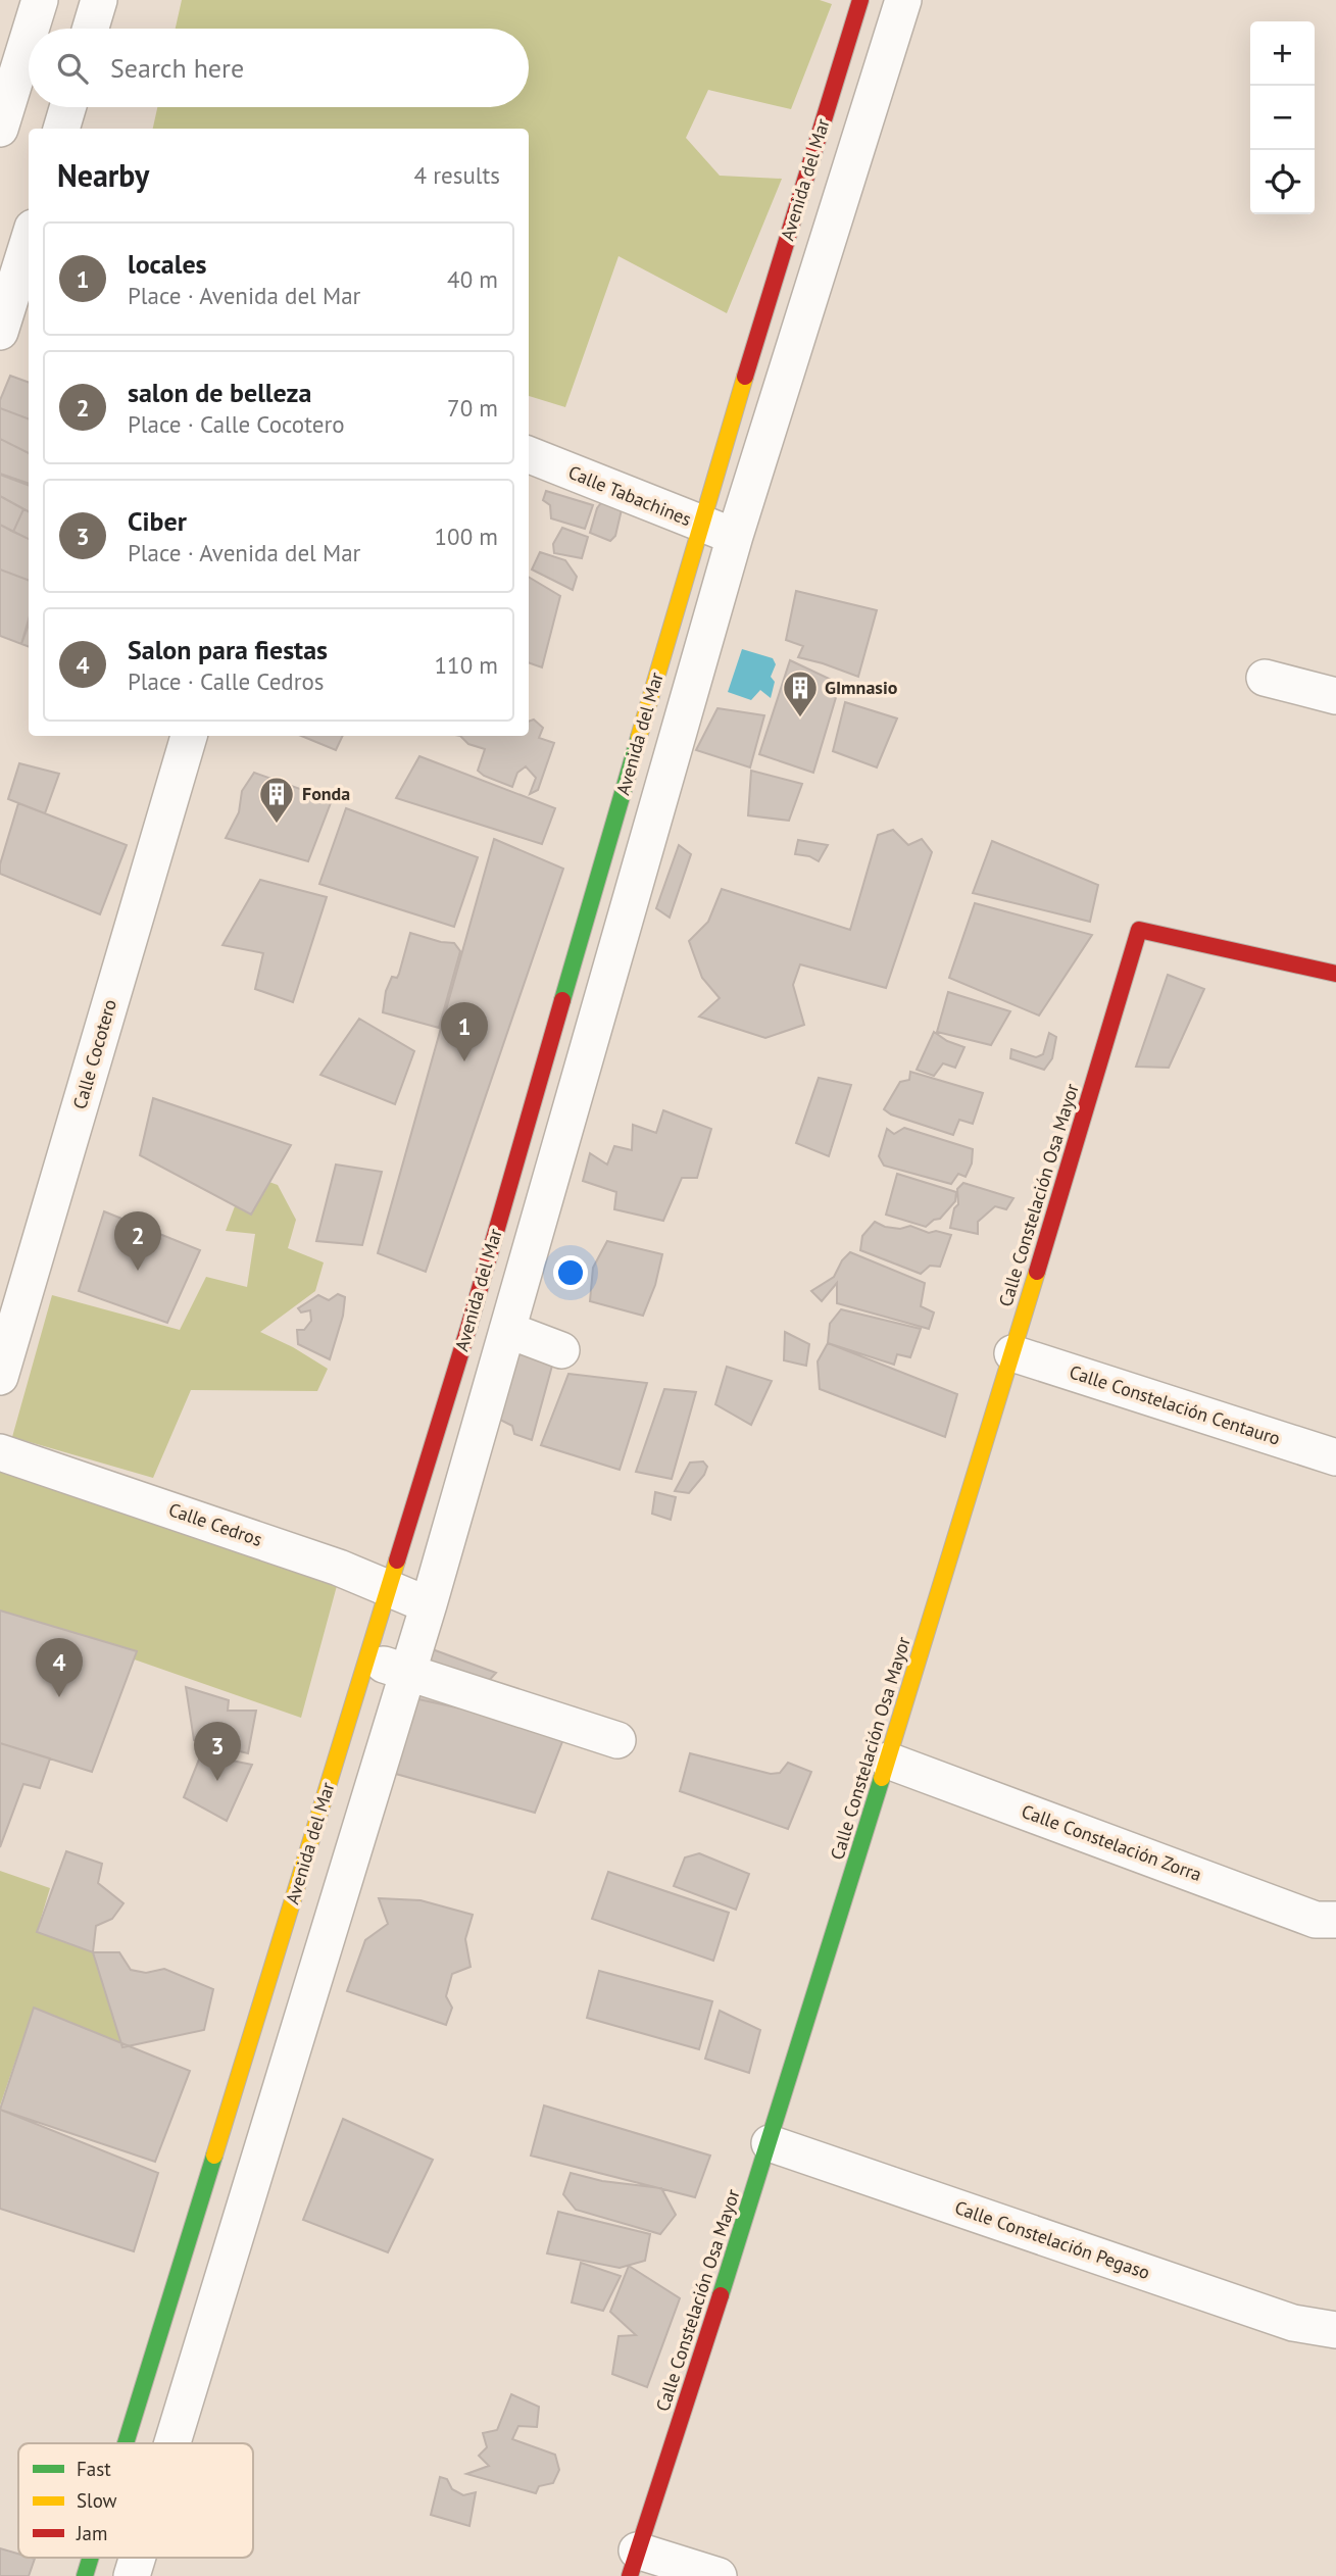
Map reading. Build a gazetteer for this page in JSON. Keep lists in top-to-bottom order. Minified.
{"streets":{"street":["Avenida del Mar","Calle Tabachines","Calle Cocotero","Calle Constelación Osa Mayor","Calle Constelación Centauro","Calle Cedros","Calle Constelación Zorra","Calle Constelación Pegaso"]},"crossings":[["Avenida del Mar","Calle Tabachines"],["Avenida del Mar","Calle Cedros"],["Calle Constelación Osa Mayor","Calle Constelación Centauro"],["Calle Constelación Osa Mayor","Calle Constelación Zorra"],["Calle Constelación Osa Mayor","Calle Constelación Pegaso"]],"places":{"building":["GImnasio","Fonda"]},"legend":["Fast","Slow","Jam"],"page":{"map_buttons":["+","−"],"search":"Search here","heading":["Nearby","4 results"],"list":[{"mark":"1","name":"locales","note":"Place · Avenida del Mar","value":"40 m"},{"mark":"2","name":"salon de belleza","note":"Place · Calle Cocotero","value":"70 m"},{"mark":"3","name":"Ciber","note":"Place · Avenida del Mar","value":"100 m"},{"mark":"4","name":"Salon para fiestas","note":"Place · Calle Cedros","value":"110 m"}],"pins":["1","2","4","3"]}}
